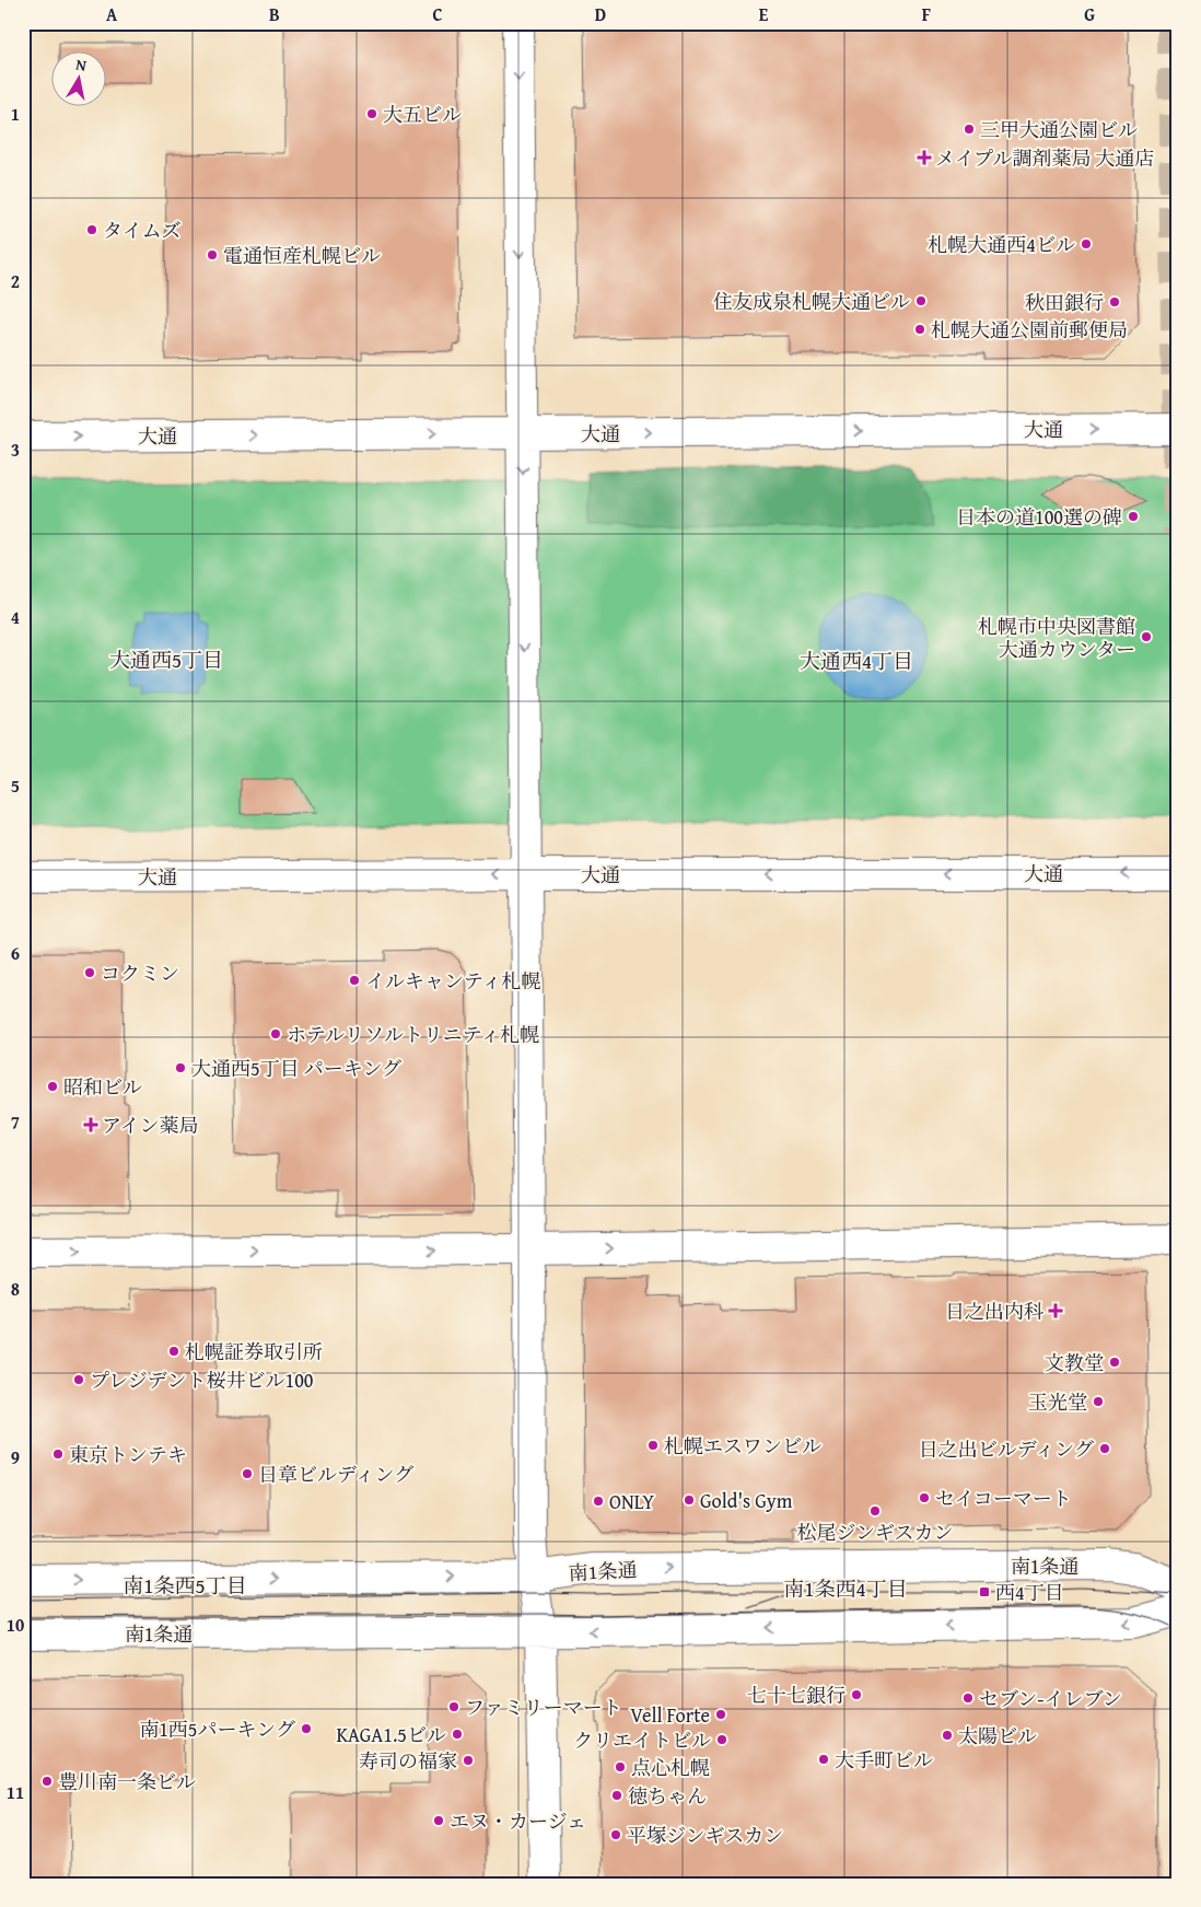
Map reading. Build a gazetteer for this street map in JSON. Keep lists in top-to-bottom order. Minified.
{"streets":{"street":["大通","南1条通"]},"districts":["大通西5丁目","大通西4丁目","南1条西5丁目","南1条西4丁目"],"places":{"other":["大五ビル","三甲大通公園ビル","タイムズ","札幌大通西4ビル","電通恒産札幌ビル","住友成泉札幌大通ビル","秋田銀行","札幌大通公園前郵便局","日本の道100選の碑","札幌市中央図書館 大通カウンター","コクミン","イルキャンティ札幌","ホテルリソルトリニティ札幌","大通西5丁目 パーキング","昭和ビル","札幌証券取引所","文教堂","プレジデント桜井ビル100","玉光堂","札幌エスワンビル","日之出ビルディング","東京トンテキ","日章ビルディング","セイコーマート","Gold's Gym","ONLY","松尾ジンギスカン","七十七銀行","セブン-イレブン","ファミリーマート","Vell Forte","南1西5パーキング","KAGA1.5ビル","太陽ビル","クリエイトビル","大手町ビル","寿司の福家","点心札幌","豊川南一条ビル","徳ちゃん","エヌ・カージェ","平塚ジンギスカン"],"health":["メイプル調剤薬局 大通店","アイン薬局","日之出内科"],"transit":["西4丁目"]},"north":"top","grid":{"columns":["A","B","C","D","E","F","G"],"rows":["1","2","3","4","5","6","7","8","9","10","11"]}}
